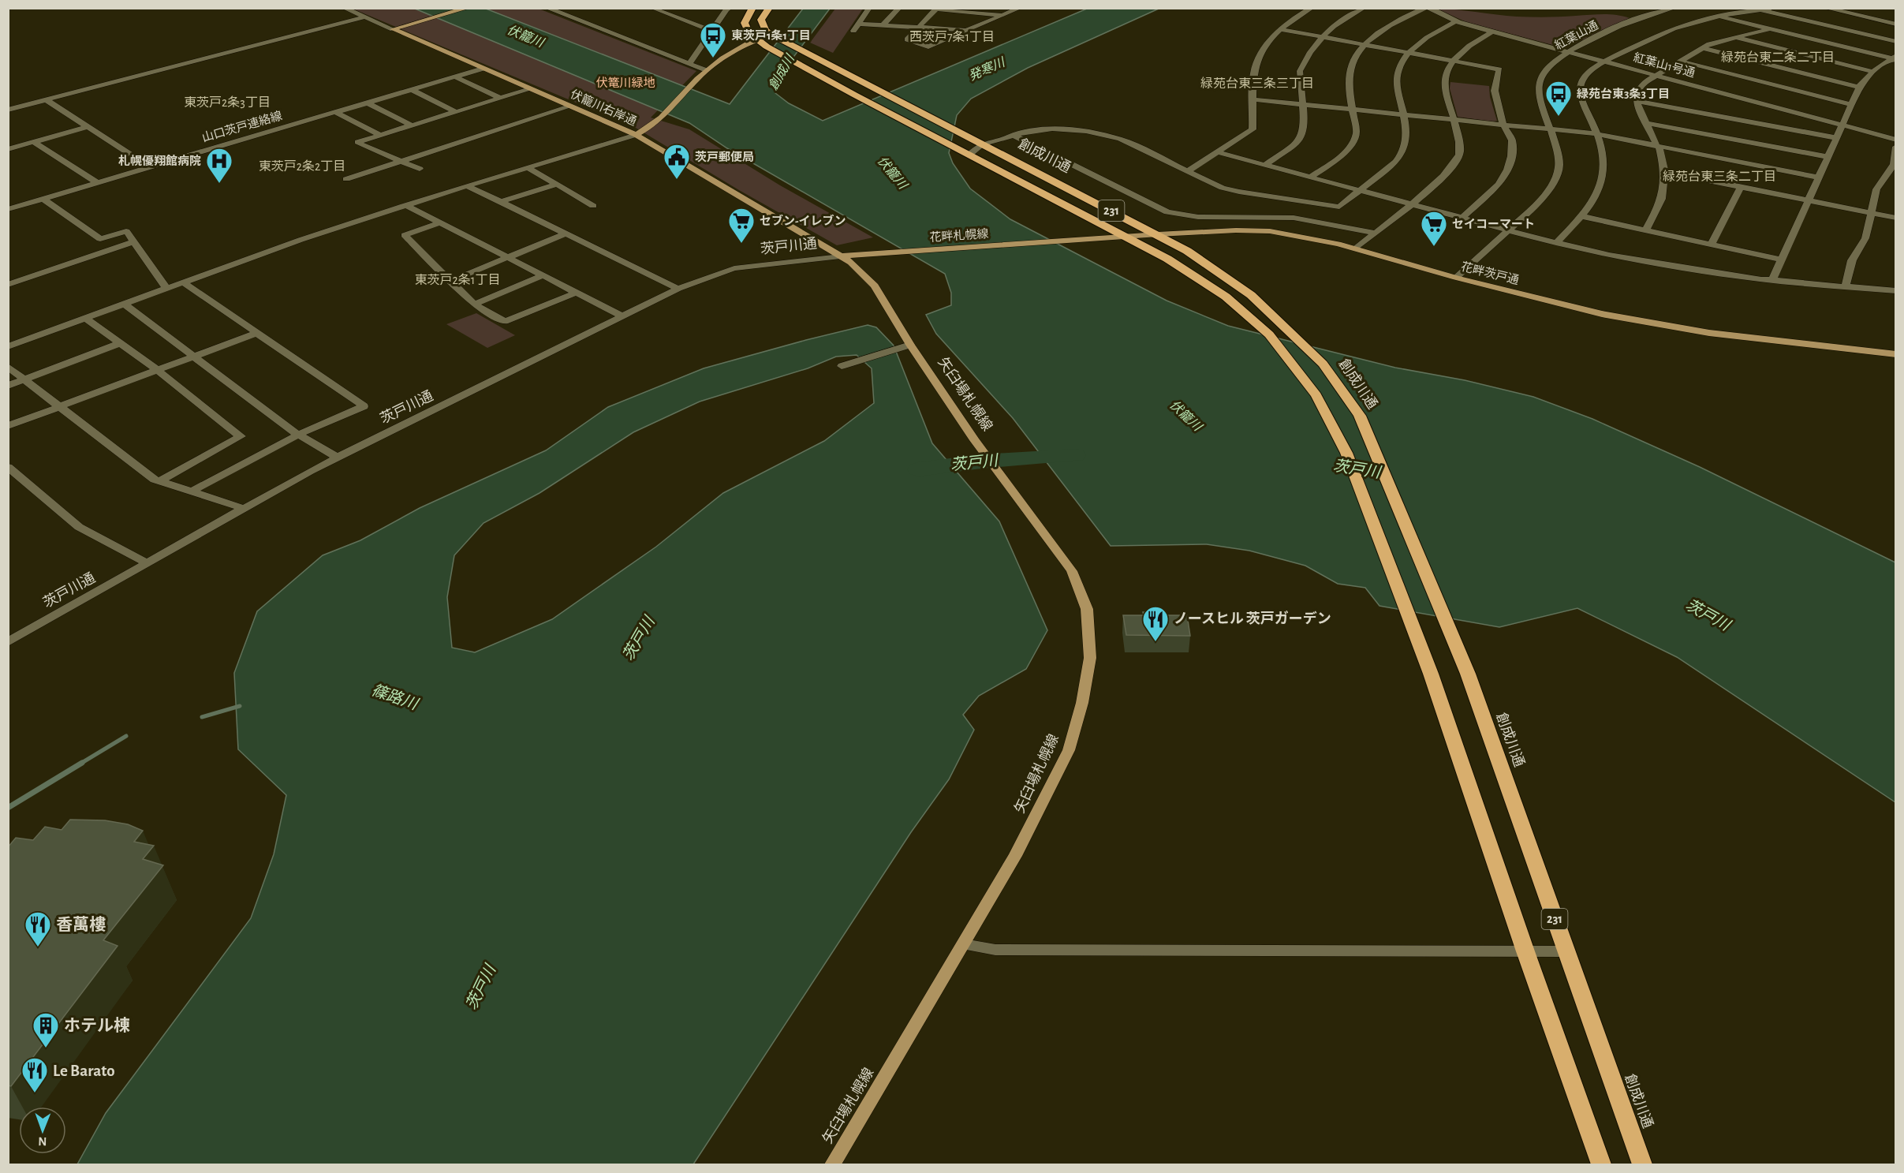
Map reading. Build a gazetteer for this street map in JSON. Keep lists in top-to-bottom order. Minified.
{"streets":{"highway":["創成川通","231"],"main road":["伏籠川右岸通","花畔札幌線","花畔茨戸通","矢臼場札幌線"],"street":["紅葉山通","紅葉山1号通","山口茨戸連絡線","茨戸川通"]},"crossings":[["紅葉山通","紅葉山1号通"],["紅葉山通","花畔茨戸通"],["伏籠川右岸通","山口茨戸連絡線"],["伏籠川右岸通","花畔札幌線"],["伏籠川右岸通","茨戸川通"],["伏籠川右岸通","矢臼場札幌線"],["創成川通","花畔茨戸通"],["231","花畔茨戸通"],["花畔札幌線","茨戸川通"],["花畔札幌線","花畔茨戸通"],["花畔札幌線","矢臼場札幌線"],["茨戸川通","矢臼場札幌線"]],"districts":["西茨戸7条1丁目","緑苑台東二条二丁目","緑苑台東三条三丁目","東茨戸2条3丁目","東茨戸2条2丁目","緑苑台東三条二丁目","東茨戸2条1丁目"],"water":["伏籠川","発寒川","創成川","茨戸川","篠路川"],"parks":["伏篭川緑地"],"places":{"bus stop":["東茨戸1条1丁目","緑苑台東3条3丁目"],"public building":["茨戸郵便局"],"hospital":["札幌優翔館病院"],"supermarket":["セブン-イレブン","セイコーマート"],"restaurant":["ノースヒル 茨戸ガーデン","香萬樓","Le Barato"],"building":["ホテル棟"]},"north":"bottom"}
